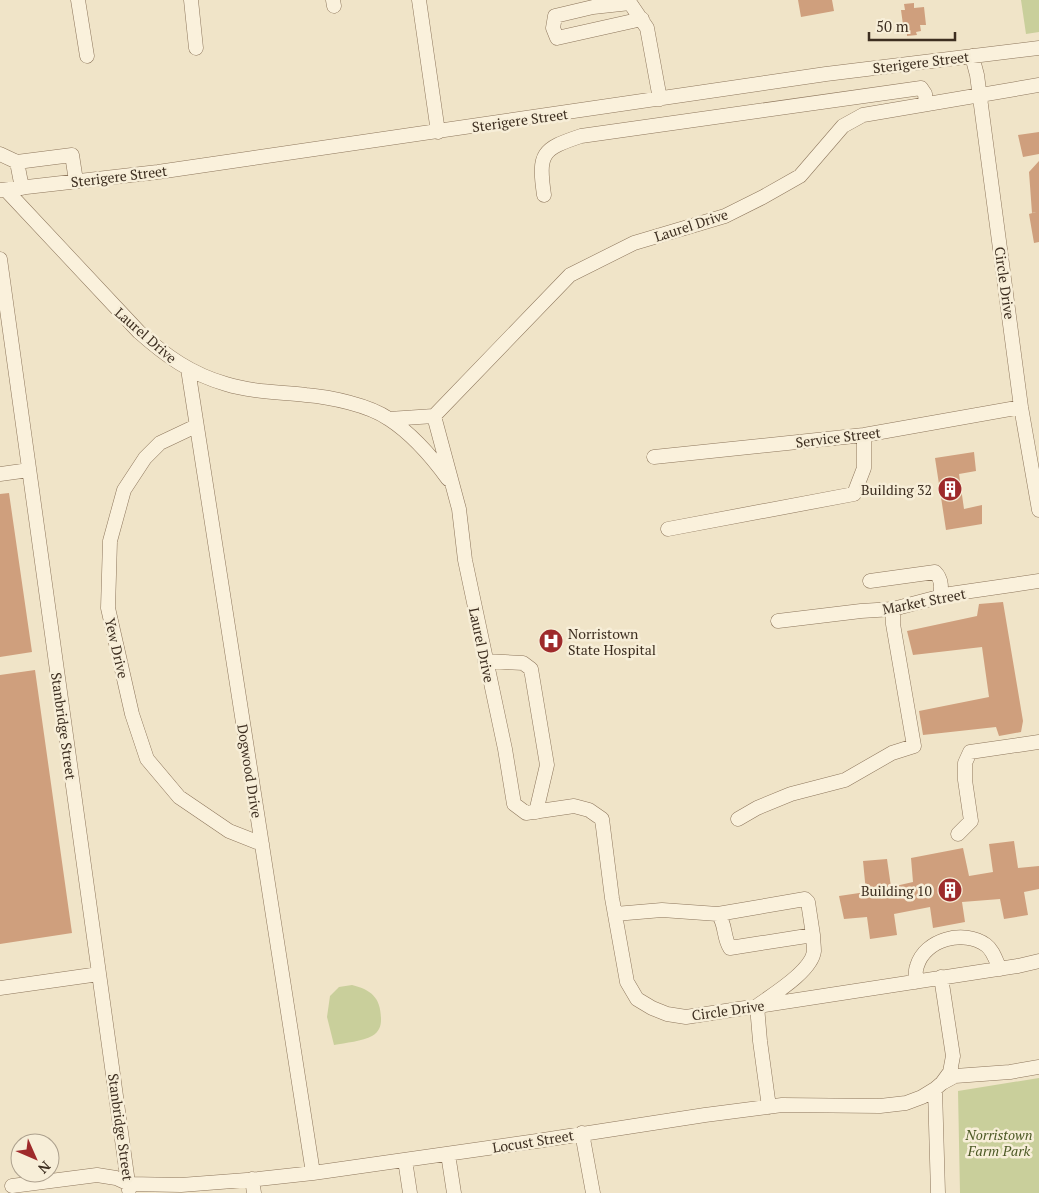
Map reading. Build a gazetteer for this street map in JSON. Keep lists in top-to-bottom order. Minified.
{"streets":{"street":["Sterigere Street","Laurel Drive","Circle Drive","Service Street","Market Street","Yew Drive","Stanbridge Street","Dogwood Drive","Locust Street"]},"crossings":[["Sterigere Street","Laurel Drive"],["Sterigere Street","Circle Drive"],["Laurel Drive","Circle Drive"],["Laurel Drive","Dogwood Drive"],["Circle Drive","Service Street"],["Yew Drive","Dogwood Drive"],["Stanbridge Street","Locust Street"],["Dogwood Drive","Locust Street"]],"parks":["Norristown Farm Park"],"places":{"building":["Building 32","Building 10"],"hospital":["Norristown State Hospital"]},"scale_bar":"50 m","north":"bottom right"}
